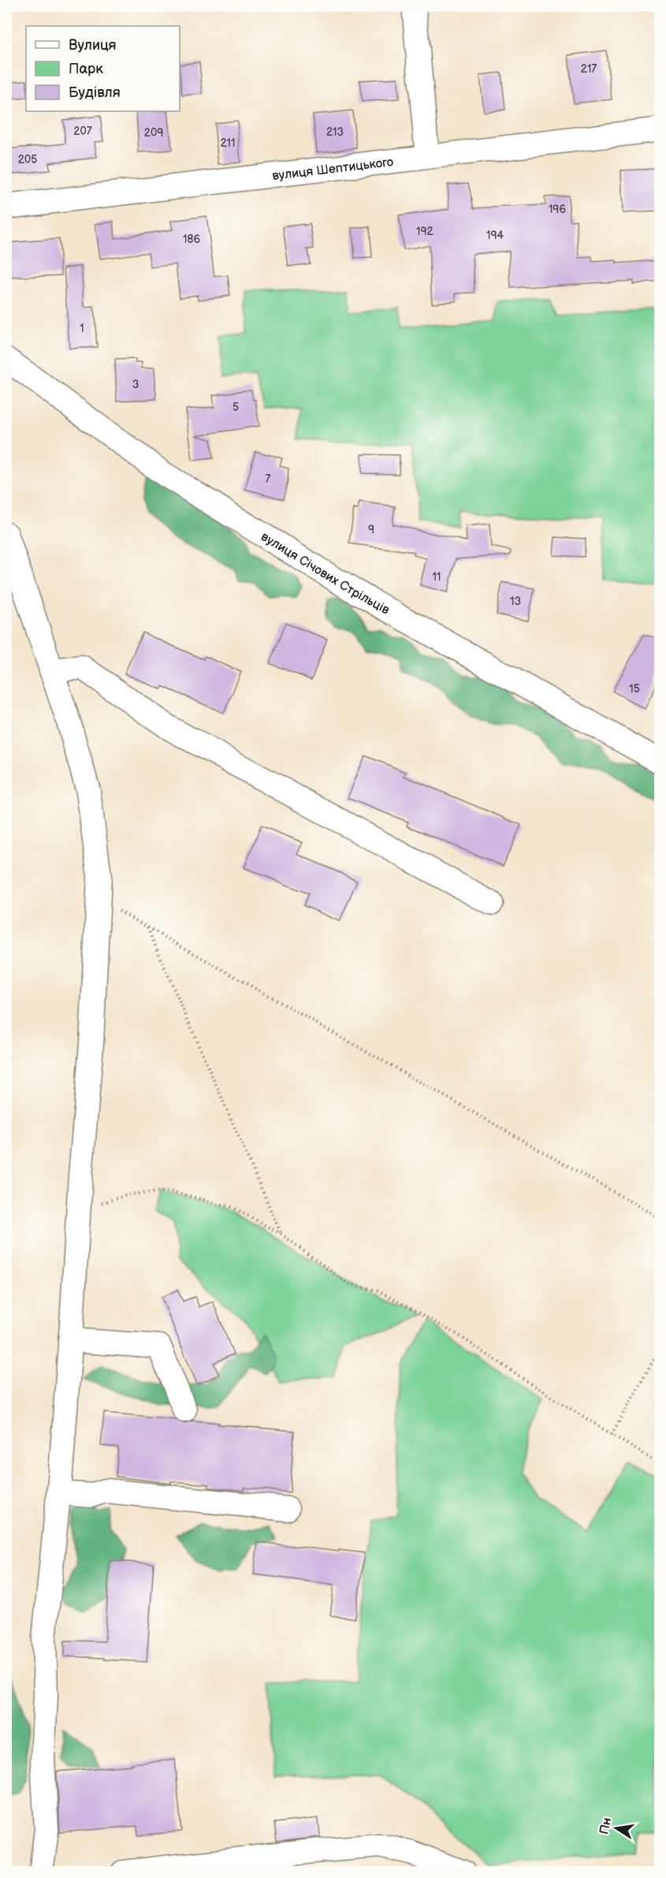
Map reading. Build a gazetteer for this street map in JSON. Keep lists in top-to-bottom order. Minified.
{"streets":{"street":["вулиця Шептицького","вулиця Січових Стрільців"]},"house_numbers":["217","207","213","209","211","205","196","192","194","186","1","3","5","7","9","11","13","15"],"legend":["Вулиця","Парк","Будівля"],"north":"left"}
